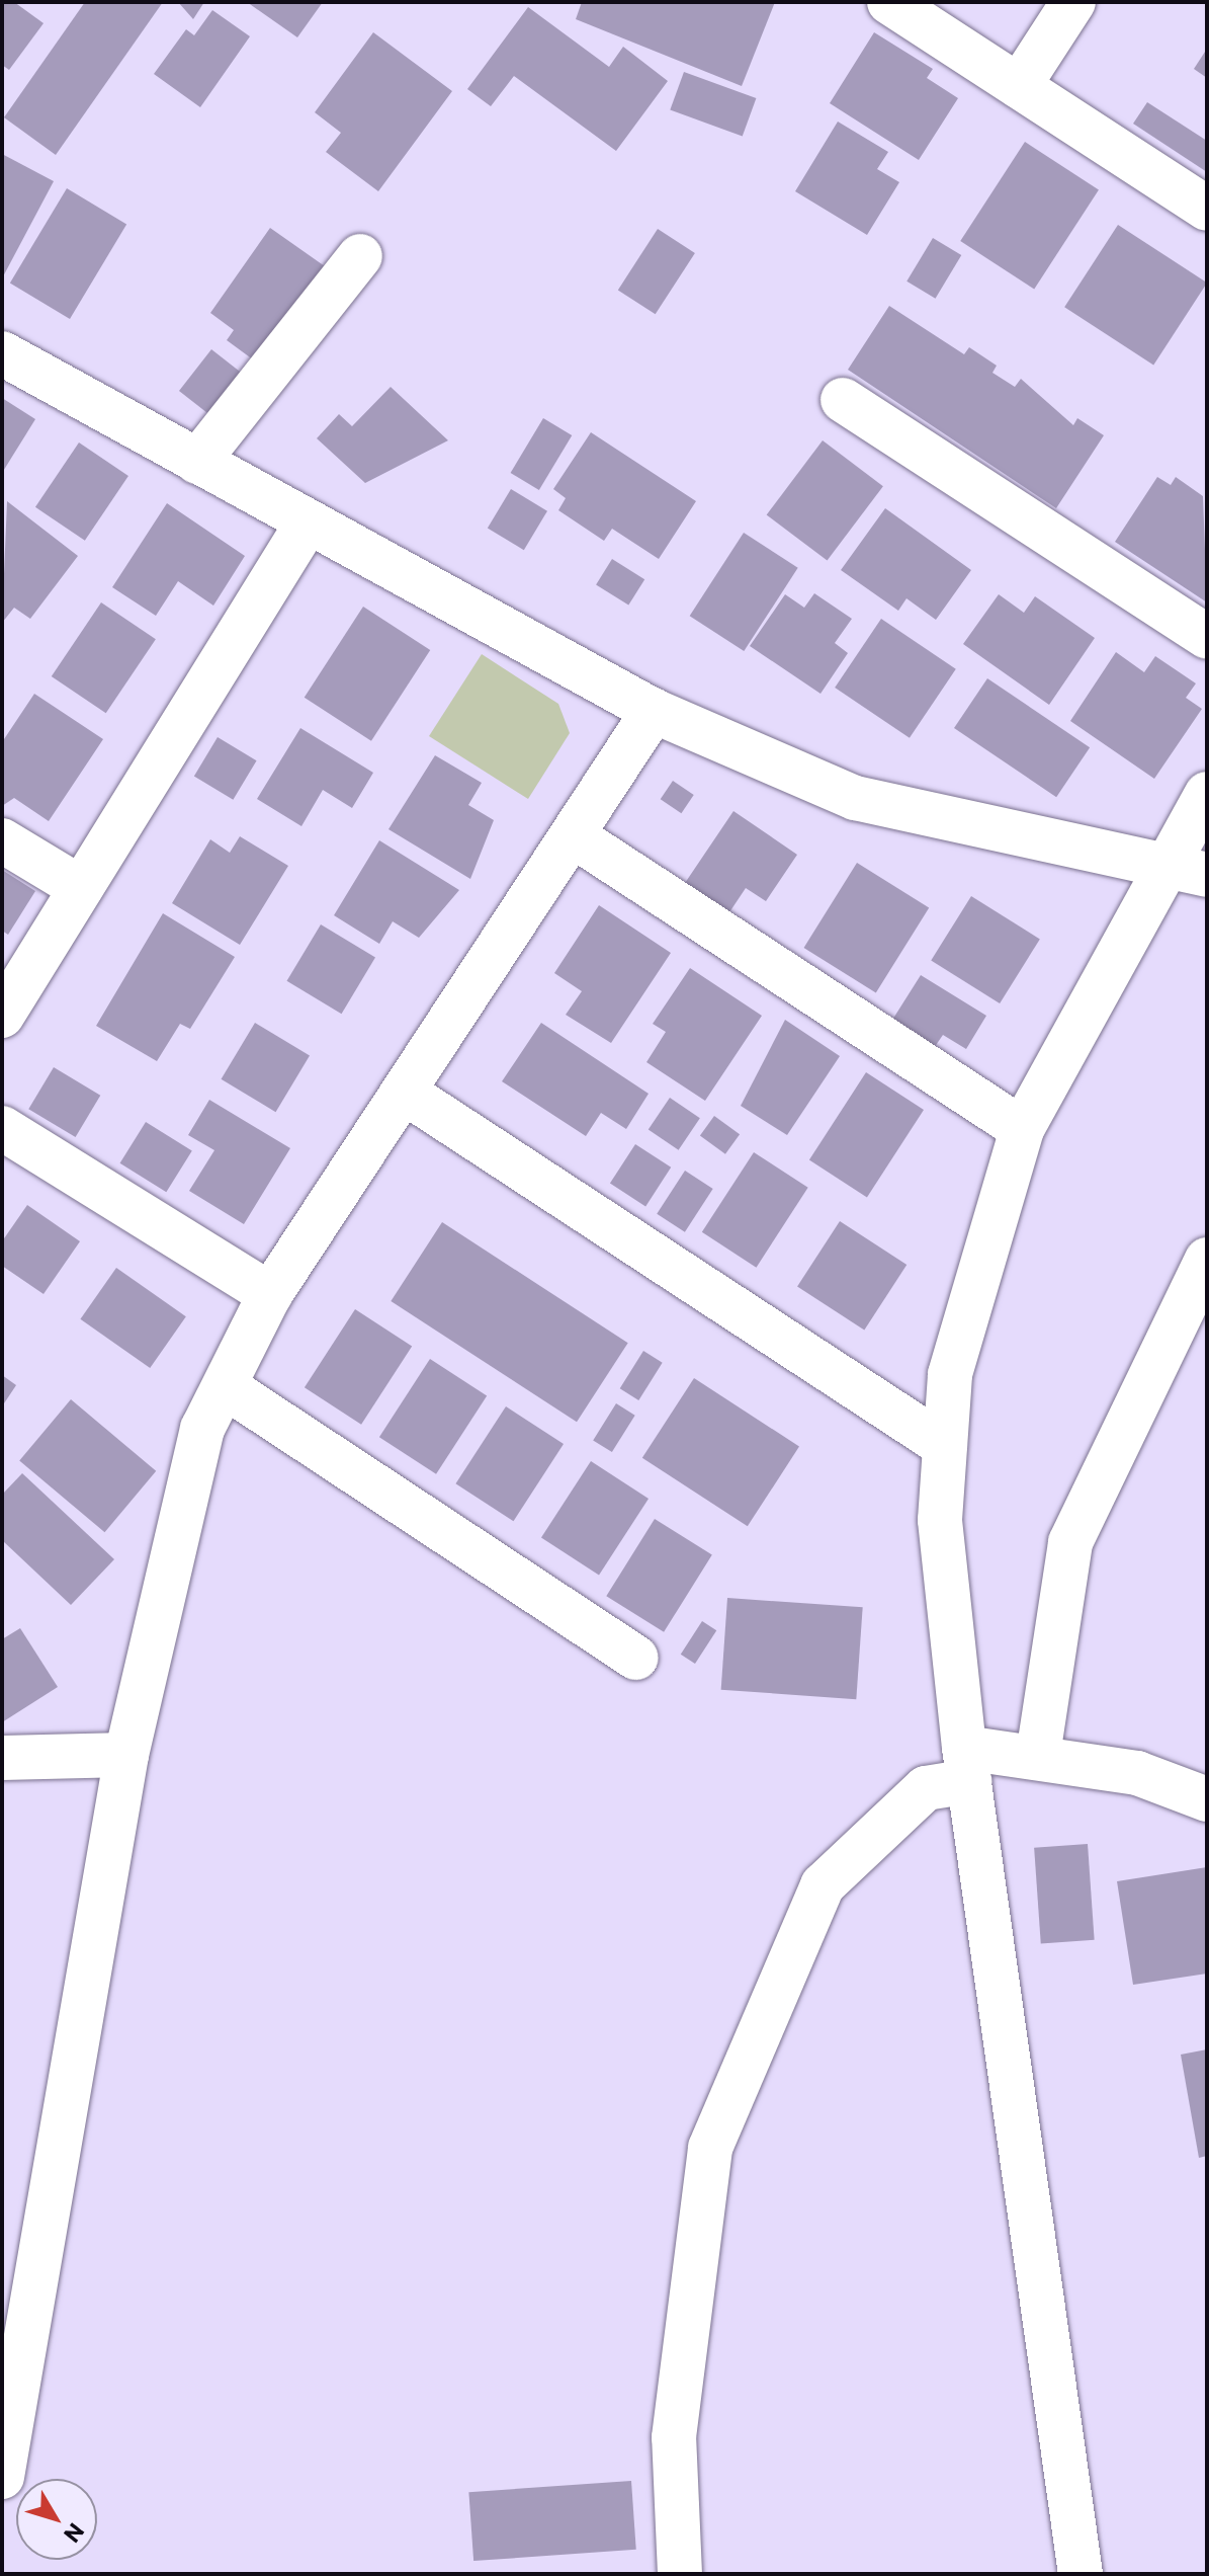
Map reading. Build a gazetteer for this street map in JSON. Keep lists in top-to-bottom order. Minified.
{"north":"bottom right"}
